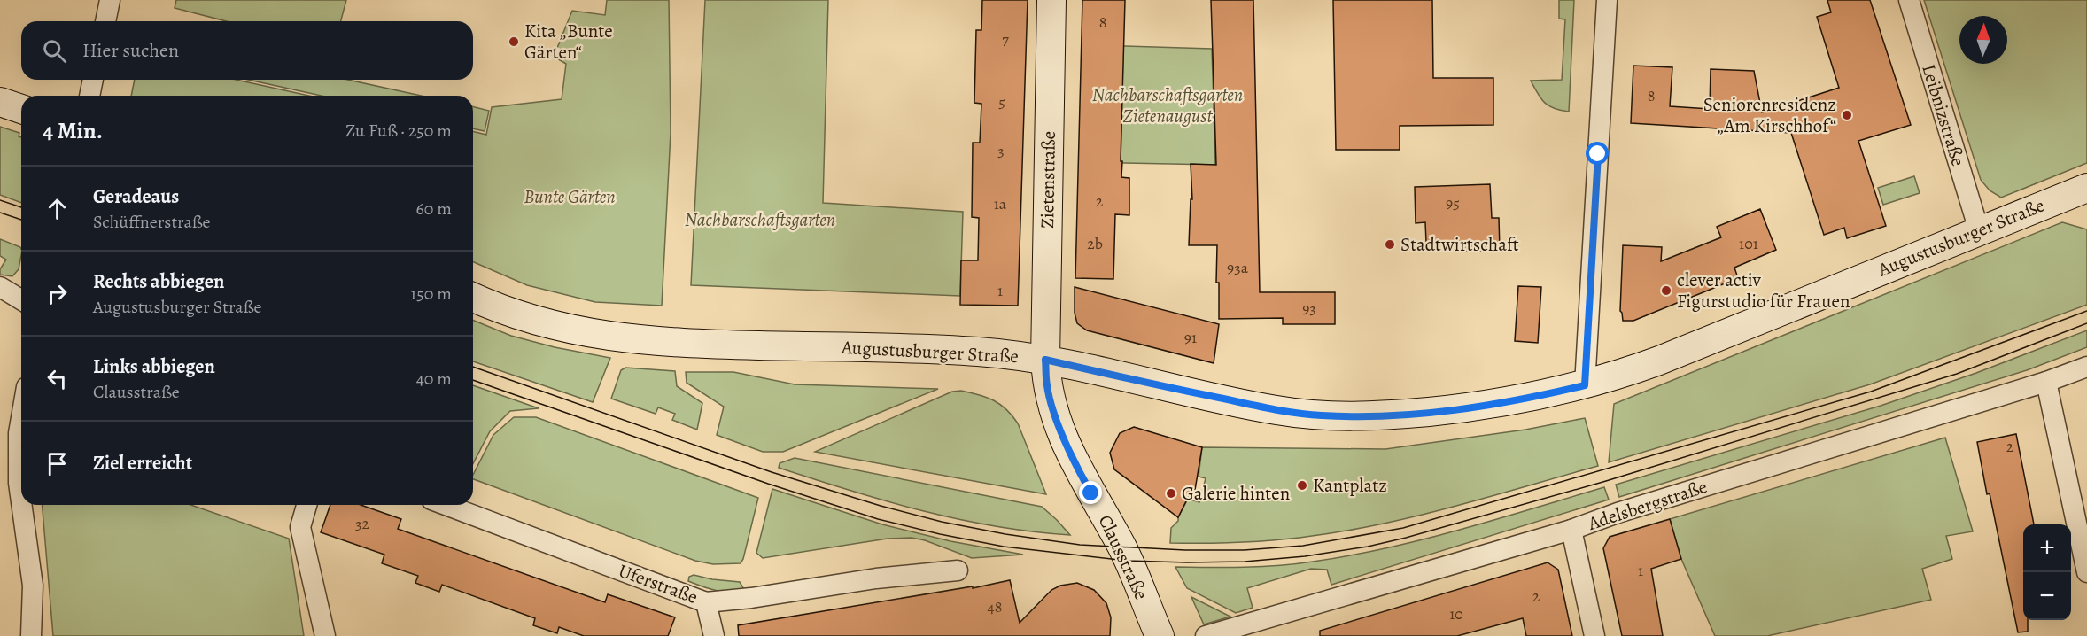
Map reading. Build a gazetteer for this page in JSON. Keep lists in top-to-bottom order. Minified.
{"streets":{"main road":["Zietenstraße","Augustusburger Straße","Clausstraße"],"street":["Leibnizstraße","Adelsbergstraße","Uferstraße"]},"crossings":[["Leibnizstraße","Augustusburger Straße"],["Zietenstraße","Augustusburger Straße"],["Zietenstraße","Clausstraße"],["Augustusburger Straße","Clausstraße"]],"parks":["Nachbarschaftsgarten Zietenaugust","Bunte Gärten","Nachbarschaftsgarten"],"places":["Kita „Bunte Gärten“","Seniorenresidenz „Am Kirschhof“","Stadtwirtschaft","clever activ Figurstudio für Frauen","Kantplatz","Galerie hinten"],"house_numbers":["8","7","8","5","3","2","95","1a","2b","101","93a","1","93","91","2","32","1","2","48","10"],"north":"top","page":{"search":"Hier suchen","heading":["4 Min.","Zu Fuß · 250 m"],"list":[["Geradeaus","Schüffnerstraße","60 m"],["Rechts abbiegen","Augustusburger Straße","150 m"],["Links abbiegen","Clausstraße","40 m"],"Ziel erreicht"],"map_buttons":["+","−"]}}
